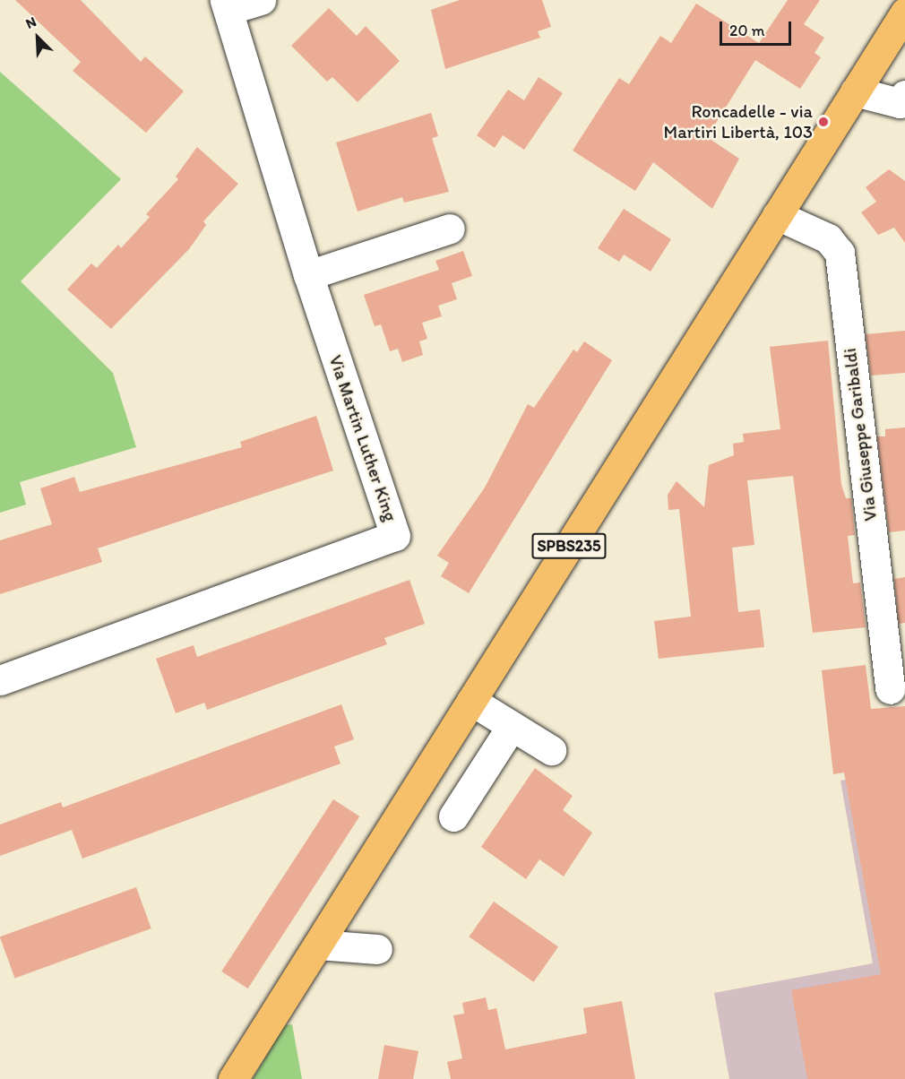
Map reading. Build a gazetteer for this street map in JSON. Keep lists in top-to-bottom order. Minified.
{"streets":{"main road":["SPBS235"],"street":["Via Giuseppe Garibaldi","Via Martin Luther King"]},"crossings":[["Via Giuseppe Garibaldi","SPBS235"]],"places":["Roncadelle - via Martiri Libertà, 103"],"scale_bar":"20 m","north":"top left"}
